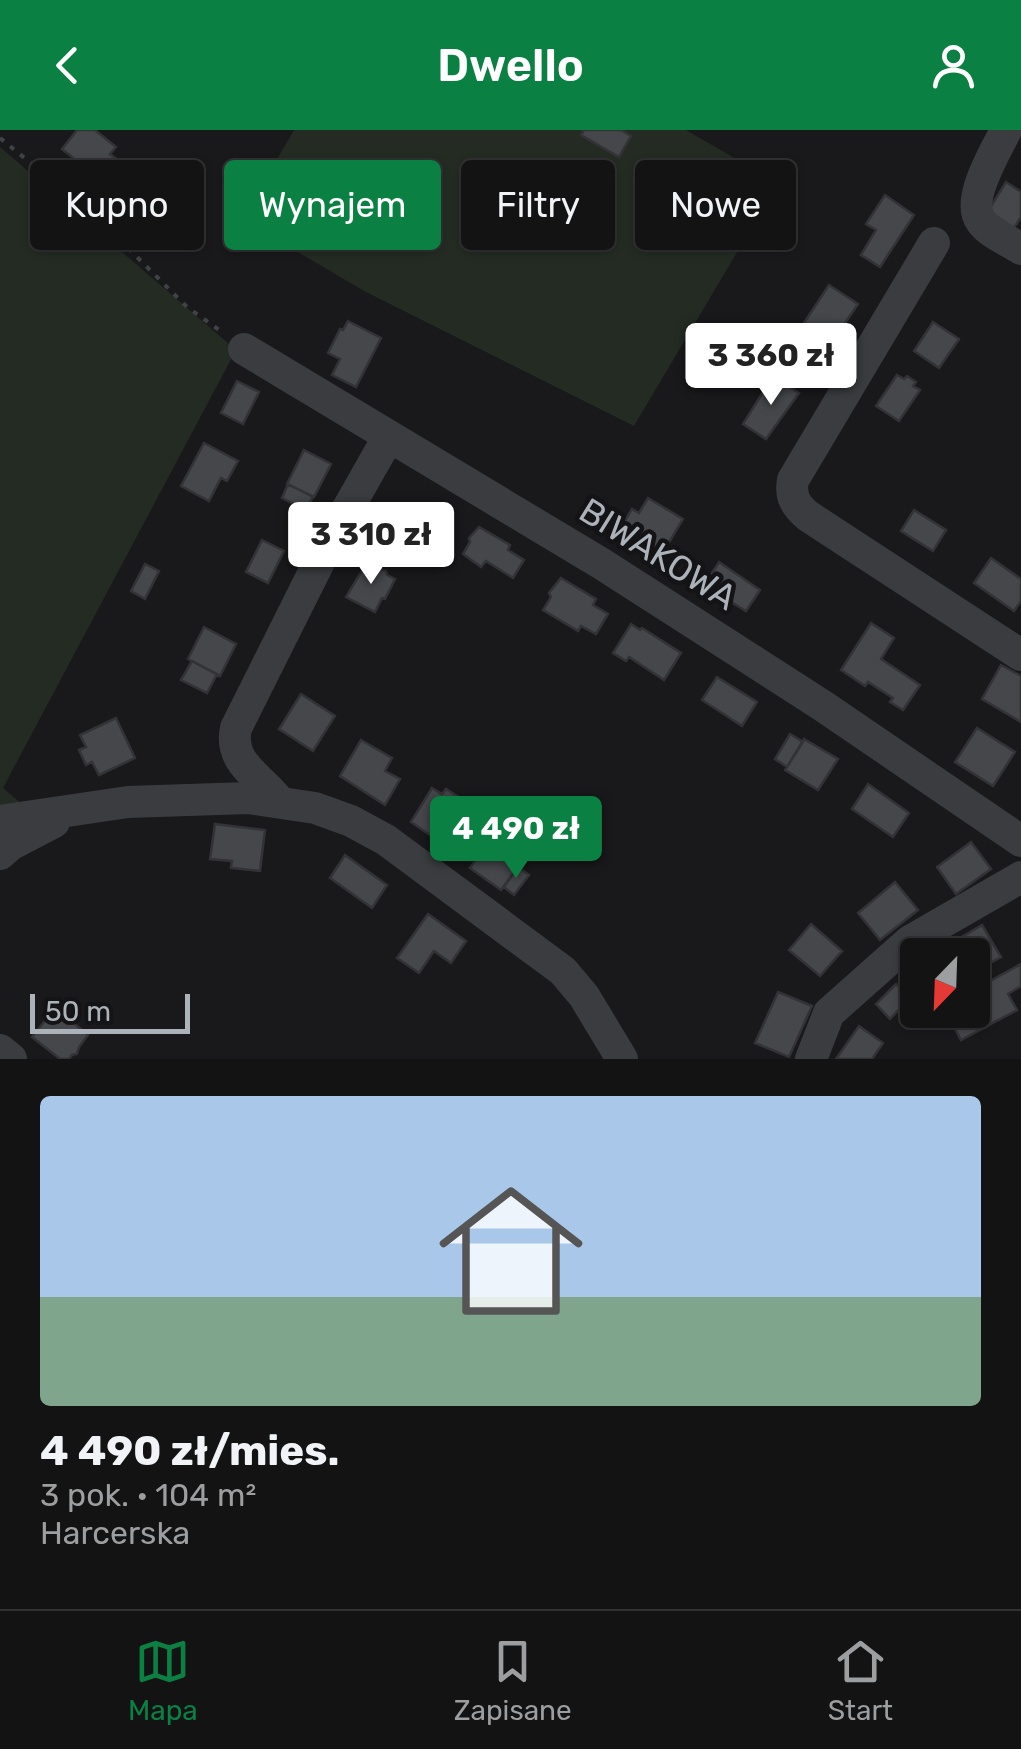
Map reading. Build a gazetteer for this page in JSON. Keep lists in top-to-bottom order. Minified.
{"streets":{"street":["BIWAKOWA"]},"scale_bar":"50 m","north":"bottom left","page":{"header":"Dwello","chip":["Kupno","Wynajem","Filtry","Nowe"],"price":["3 360 zł","3 310 zł","4 490 zł"],"scale":"50 m","list":[{"name":"4 490 zł/mies.","note":"3 pok. · 104 m² · Harcerska"}],"tabs":["Mapa","Zapisane","Start"]}}
